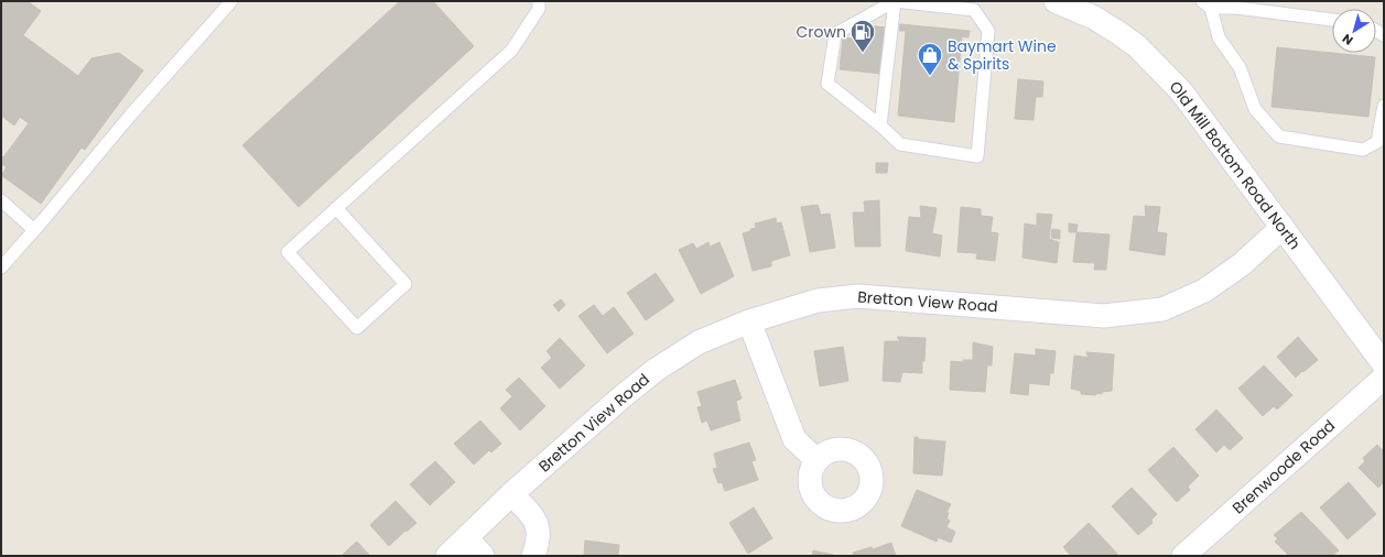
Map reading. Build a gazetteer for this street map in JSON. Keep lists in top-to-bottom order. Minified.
{"streets":{"street":["Old Mill Bottom Road North","Bretton View Road","Brenwoode Road"]},"crossings":[["Old Mill Bottom Road North","Bretton View Road"]],"places":{"fuel station":["Crown"],"shop":["Baymart Wine & Spirits"]},"north":"bottom left"}
